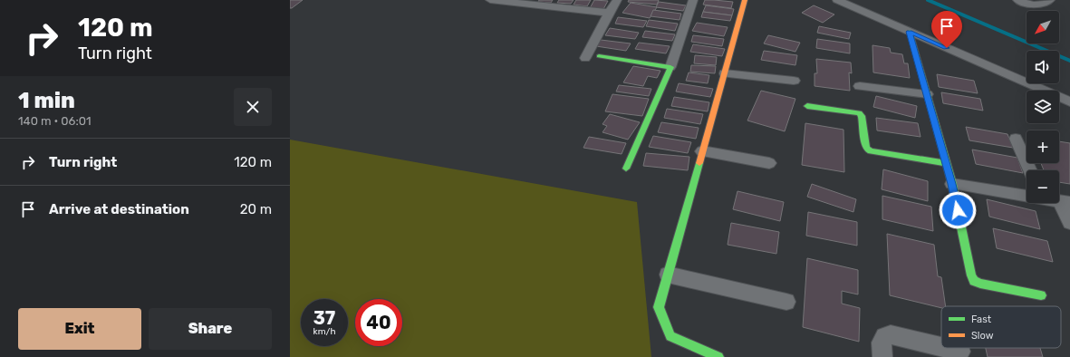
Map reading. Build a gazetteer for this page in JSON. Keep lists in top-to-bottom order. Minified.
{"legend":["Fast","Slow"],"north":"bottom left","page":{"turn":["120 m","Turn right"],"map_buttons":["+","−"],"heading":["1 min","140 m · 06:01"],"list":[{"name":"Turn right","value":"120 m"},{"name":"Arrive at destination","value":"20 m"}],"speed":"37 km/h","limit":"40","buttons":["Exit","Share"]}}
